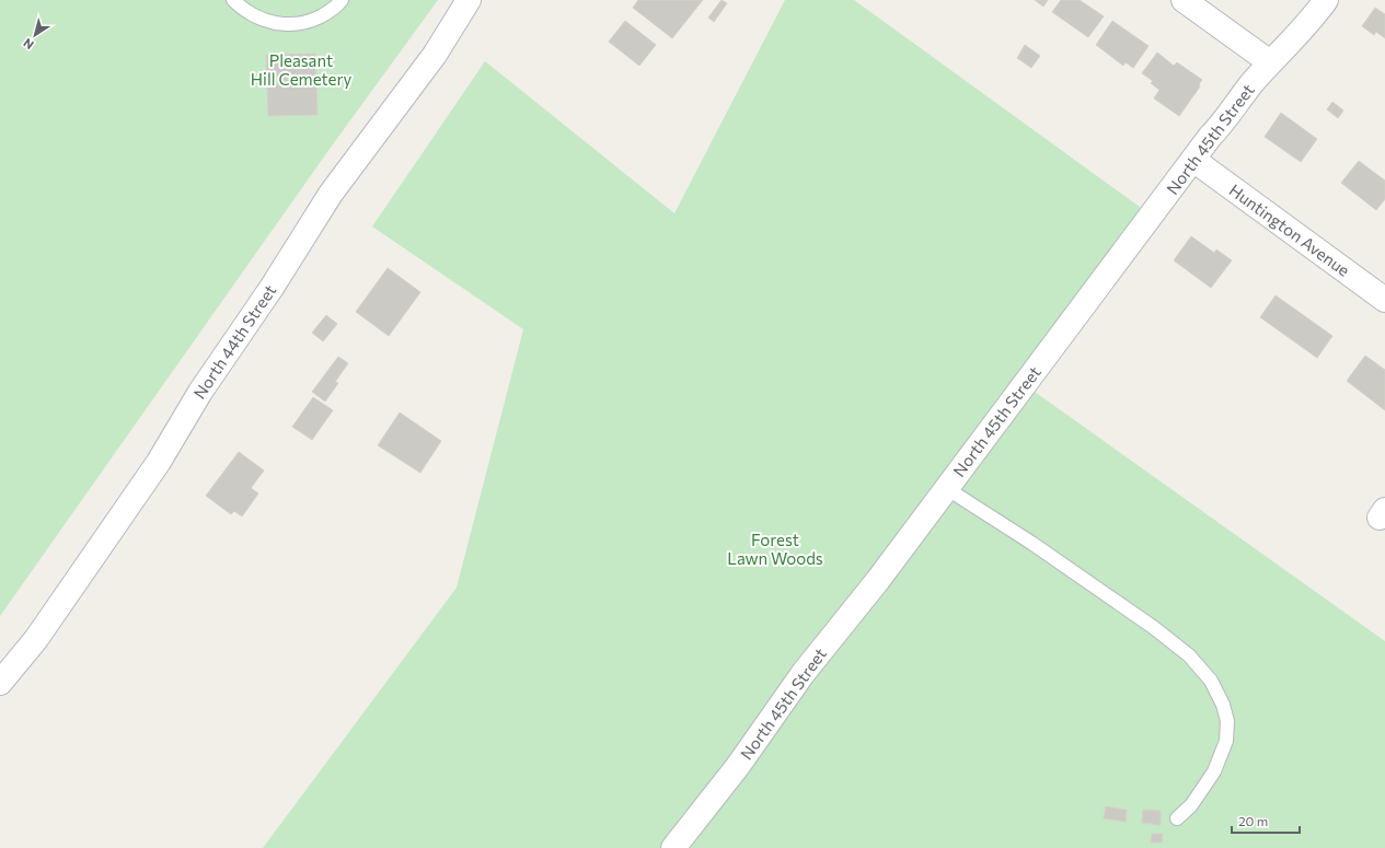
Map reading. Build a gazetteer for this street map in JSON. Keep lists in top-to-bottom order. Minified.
{"streets":{"street":["North 45th Street","Huntington Avenue","North 44th Street"]},"crossings":[["North 45th Street","Huntington Avenue"]],"parks":["Pleasant Hill Cemetery","Forest Lawn Woods"],"scale_bar":"20 m","north":"bottom left"}
